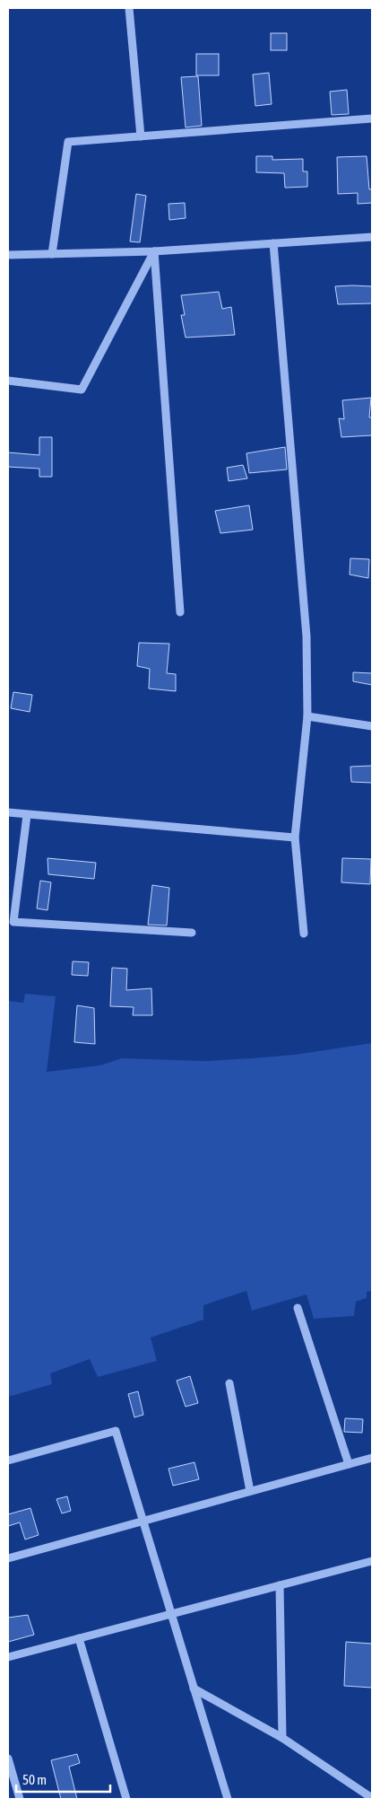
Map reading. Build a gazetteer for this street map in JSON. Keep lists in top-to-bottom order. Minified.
{"scale_bar":"50 m"}
